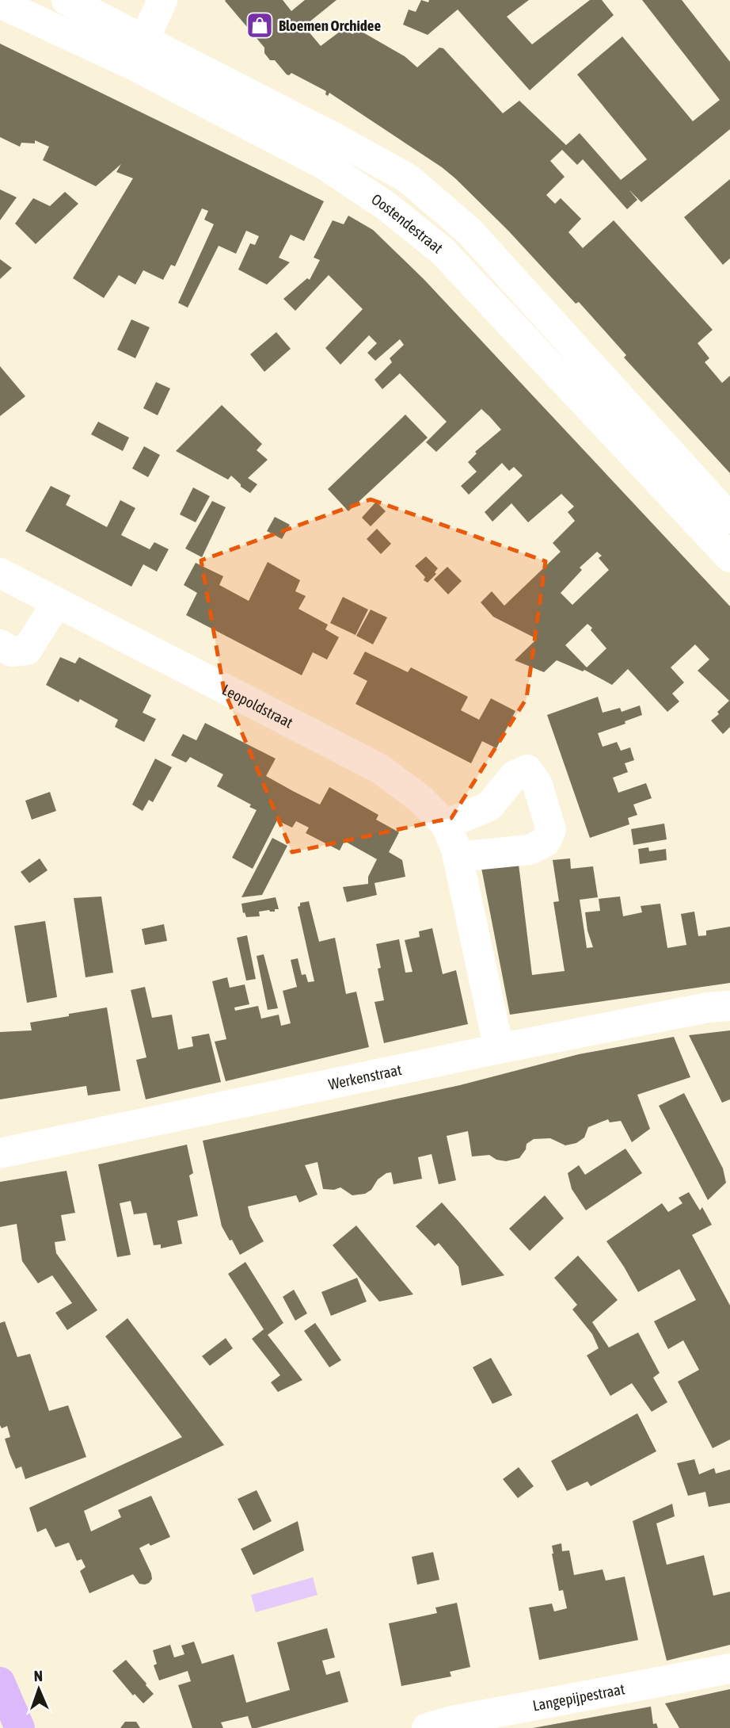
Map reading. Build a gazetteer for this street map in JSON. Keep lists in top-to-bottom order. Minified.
{"streets":{"street":["Oostendestraat","Leopoldstraat","Werkenstraat","Langepijpestraat"]},"crossings":[["Leopoldstraat","Werkenstraat"]],"places":{"shop":["Bloemen Orchidee"]},"north":"top"}
